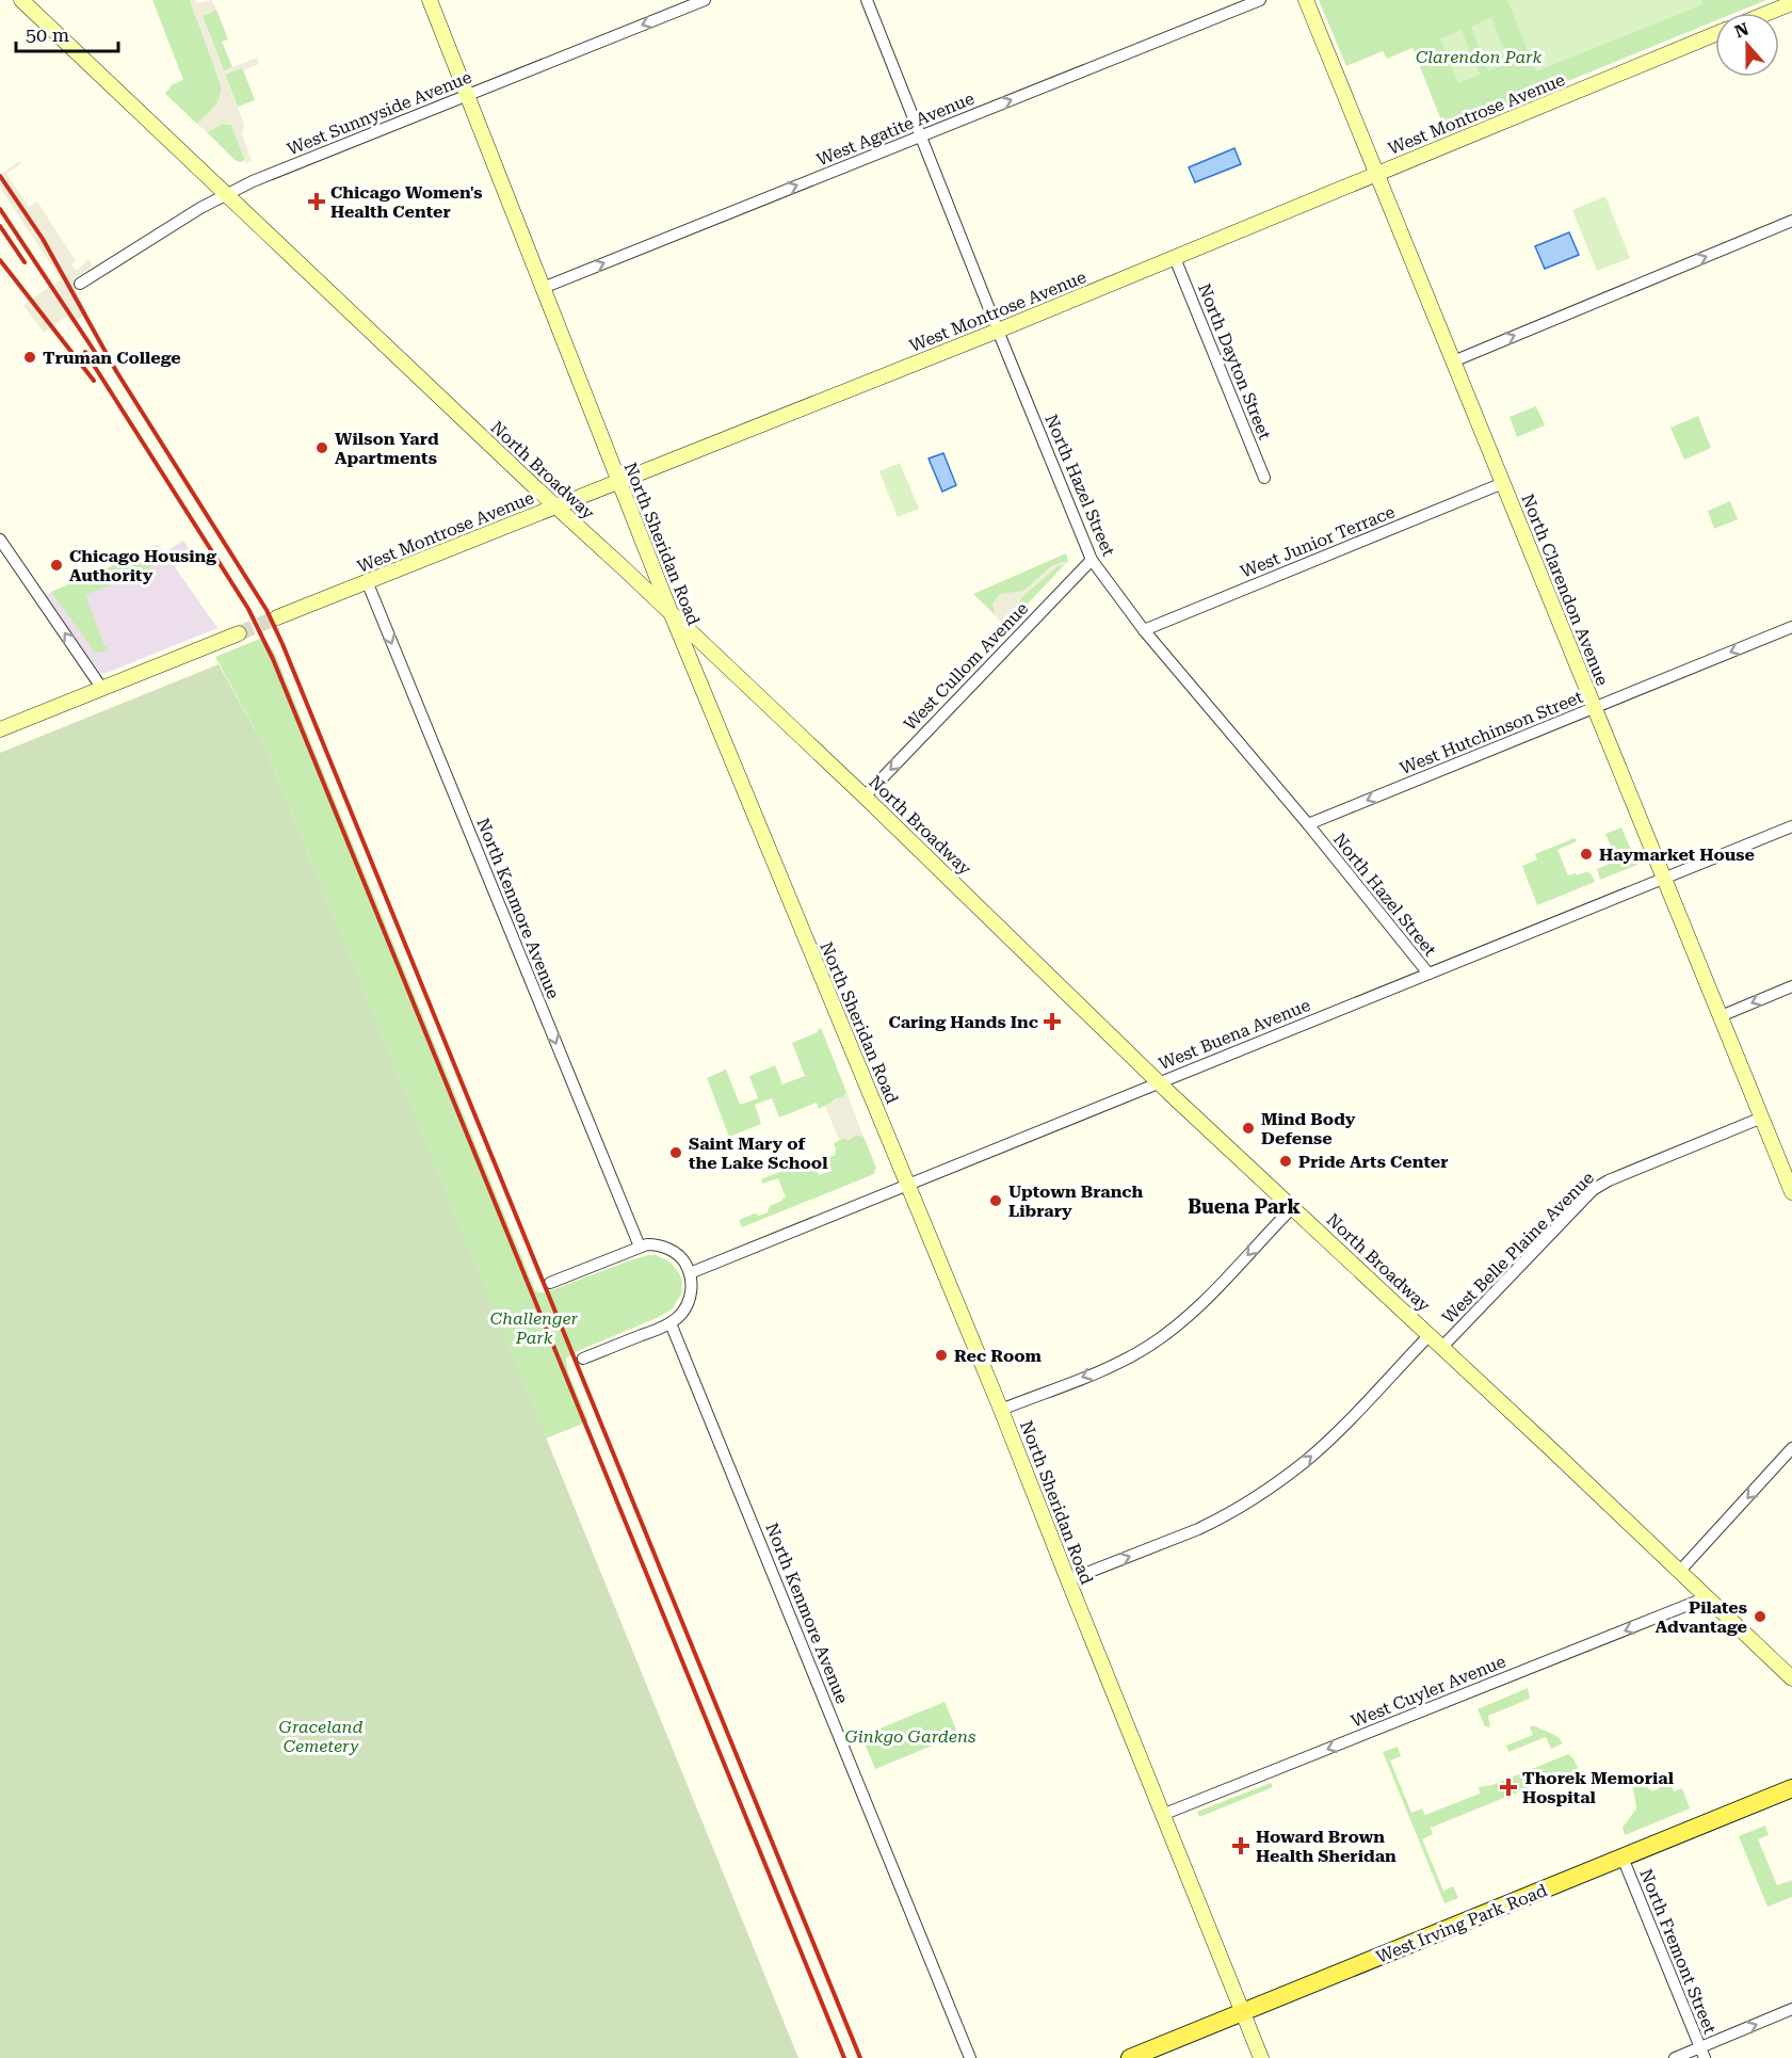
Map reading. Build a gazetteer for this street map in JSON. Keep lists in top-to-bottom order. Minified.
{"streets":{"main road":["West Montrose Avenue","North Broadway","North Sheridan Road","North Clarendon Avenue","West Irving Park Road"],"street":["West Sunnyside Avenue","West Agatite Avenue","North Dayton Street","North Hazel Street","West Junior Terrace","West Cullom Avenue","West Hutchinson Street","North Kenmore Avenue","West Buena Avenue","West Belle Plaine Avenue","West Cuyler Avenue","North Fremont Street"]},"crossings":[["West Sunnyside Avenue","North Broadway"],["West Sunnyside Avenue","North Sheridan Road"],["West Montrose Avenue","North Dayton Street"],["West Montrose Avenue","North Broadway"],["West Montrose Avenue","North Hazel Street"],["West Montrose Avenue","North Sheridan Road"],["West Montrose Avenue","North Clarendon Avenue"],["West Montrose Avenue","North Kenmore Avenue"],["West Agatite Avenue","North Hazel Street"],["West Agatite Avenue","North Sheridan Road"],["North Broadway","North Sheridan Road"],["North Broadway","West Cullom Avenue"],["North Broadway","West Buena Avenue"],["North Broadway","West Belle Plaine Avenue"],["North Broadway","West Cuyler Avenue"],["North Hazel Street","West Junior Terrace"],["North Hazel Street","West Cullom Avenue"],["North Hazel Street","West Hutchinson Street"],["North Hazel Street","West Buena Avenue"],["West Junior Terrace","North Clarendon Avenue"],["North Sheridan Road","West Buena Avenue"],["North Sheridan Road","West Belle Plaine Avenue"],["North Sheridan Road","West Cuyler Avenue"],["North Sheridan Road","West Irving Park Road"],["North Clarendon Avenue","West Hutchinson Street"],["North Clarendon Avenue","West Buena Avenue"],["North Clarendon Avenue","West Belle Plaine Avenue"],["West Irving Park Road","North Fremont Street"]],"one_way":["West Sunnyside Avenue","West Agatite Avenue","West Cullom Avenue","West Hutchinson Street","North Kenmore Avenue","West Belle Plaine Avenue","West Cuyler Avenue"],"districts":["Buena Park"],"parks":["Clarendon Park","Challenger Park","Graceland Cemetery","Ginkgo Gardens"],"places":{"health":["Chicago Women's Health Center","Caring Hands Inc","Thorek Memorial Hospital","Howard Brown Health Sheridan"],"other":["Truman College","Wilson Yard Apartments","Chicago Housing Authority","Haymarket House","Mind Body Defense","Saint Mary of the Lake School","Pride Arts Center","Uptown Branch Library","Rec Room","Pilates Advantage"]},"scale_bar":"50 m","north":"top"}
